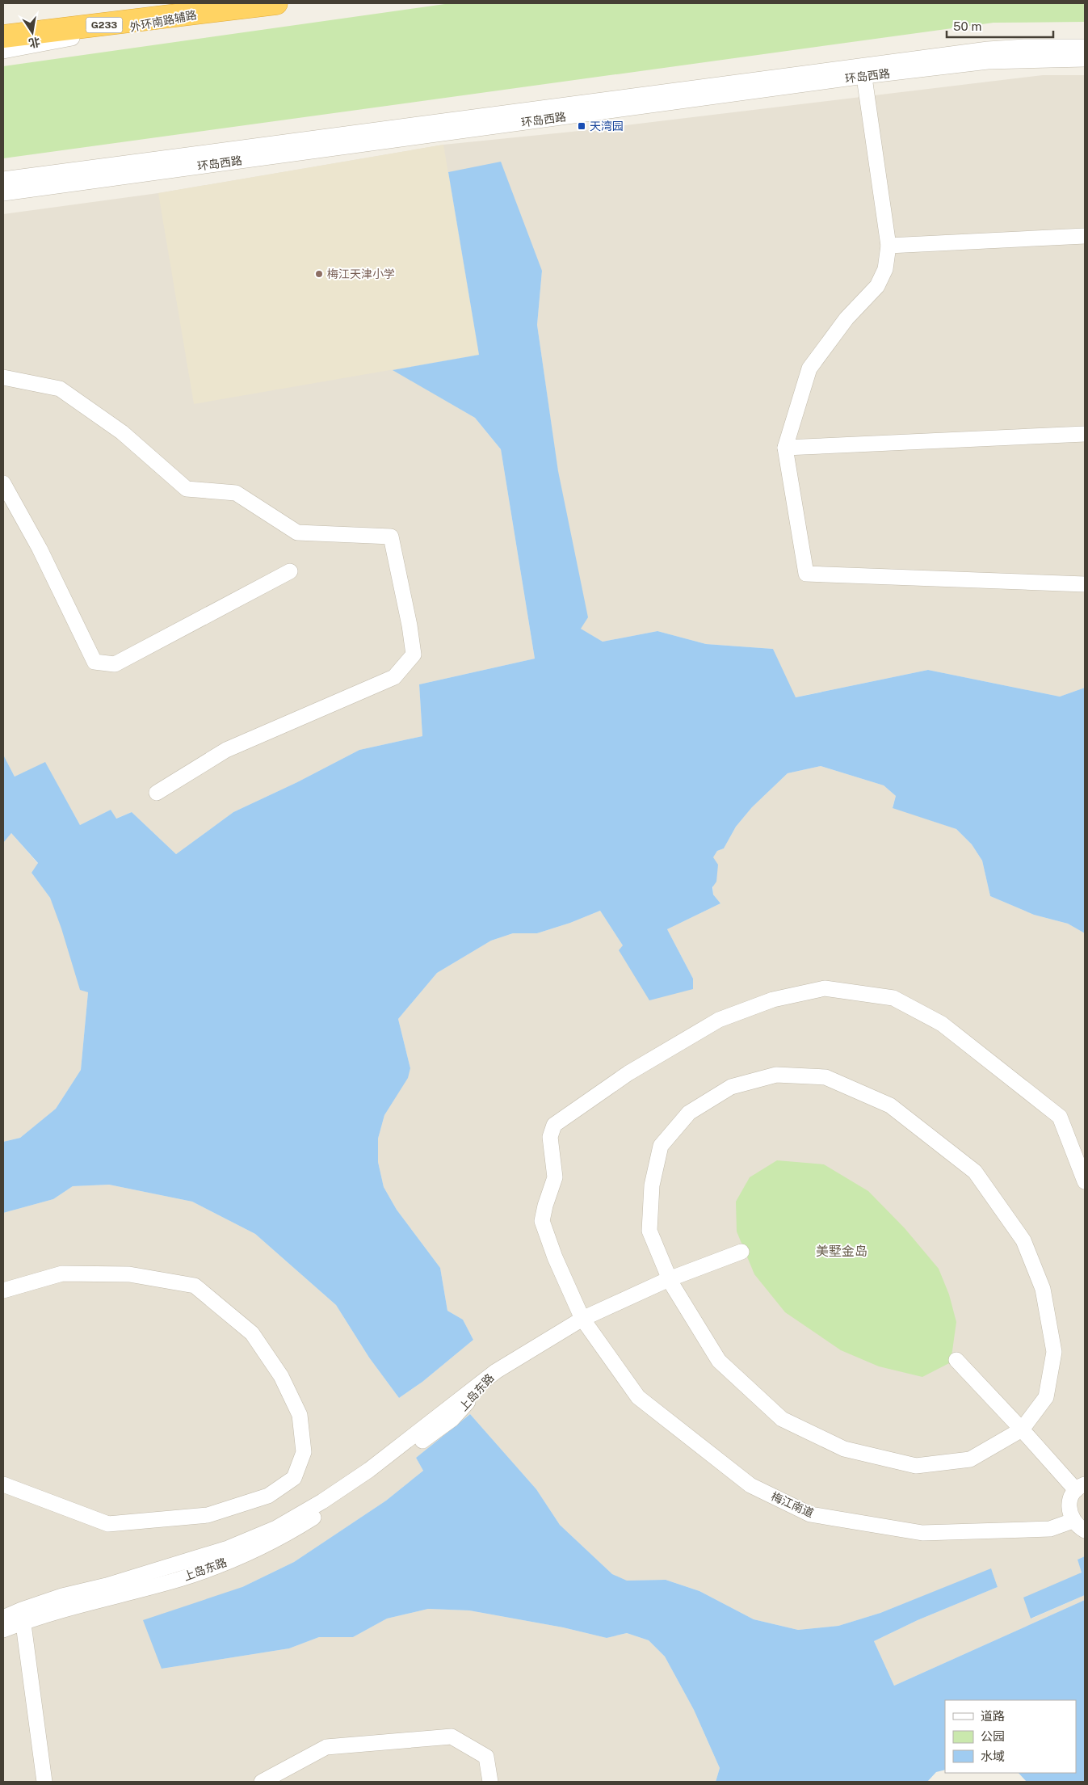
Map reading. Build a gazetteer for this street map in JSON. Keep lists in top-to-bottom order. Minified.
{"streets":{"highway":["G233"],"street":["外环南路辅路","环岛西路","上岛东路","梅江南道"]},"crossings":[["外环南路辅路","G233"],["上岛东路","梅江南道"]],"districts":["美墅金岛"],"places":{"transit":["天湾园"],"other":["梅江天津小学"]},"legend":["道路","公园","水域"],"scale_bar":"50 m","north":"bottom"}
